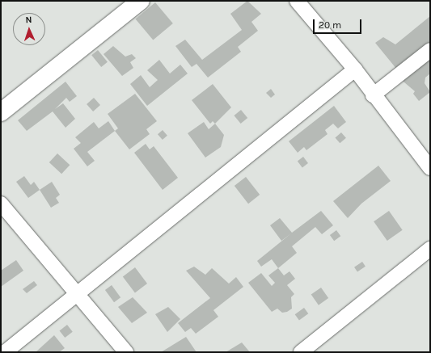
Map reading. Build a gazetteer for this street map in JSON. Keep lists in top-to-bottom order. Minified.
{"scale_bar":"20 m","north":"top"}
